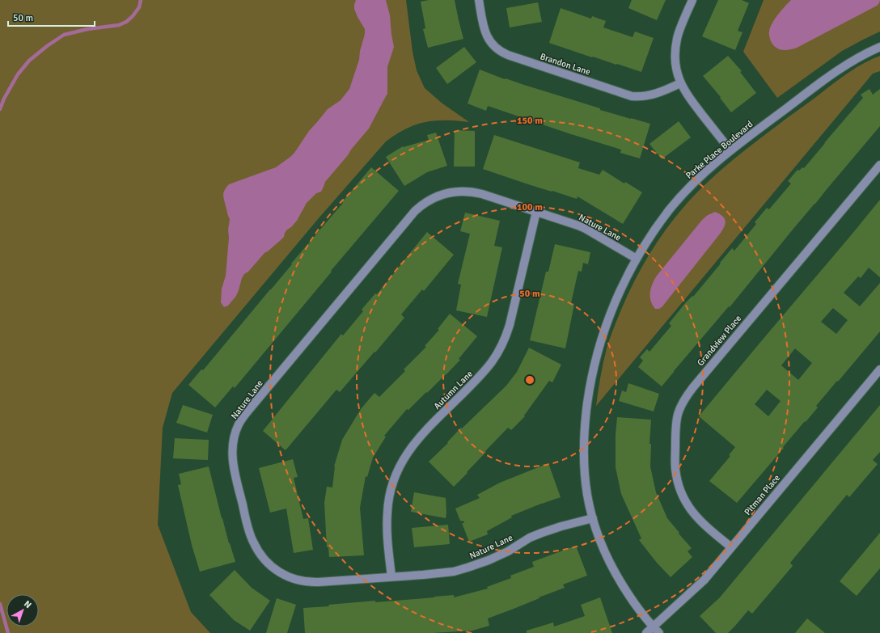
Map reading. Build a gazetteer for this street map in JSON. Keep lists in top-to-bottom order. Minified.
{"streets":{"street":["Brandon Lane","Parke Place Boulevard","Nature Lane","Grandview Place","Autumn Lane","Pitman Place"]},"crossings":[["Parke Place Boulevard","Nature Lane"],["Parke Place Boulevard","Pitman Place"],["Nature Lane","Autumn Lane"],["Grandview Place","Pitman Place"]],"scale_bar":"50 m","north":"top right","rings":["150 m","100 m","50 m"]}
